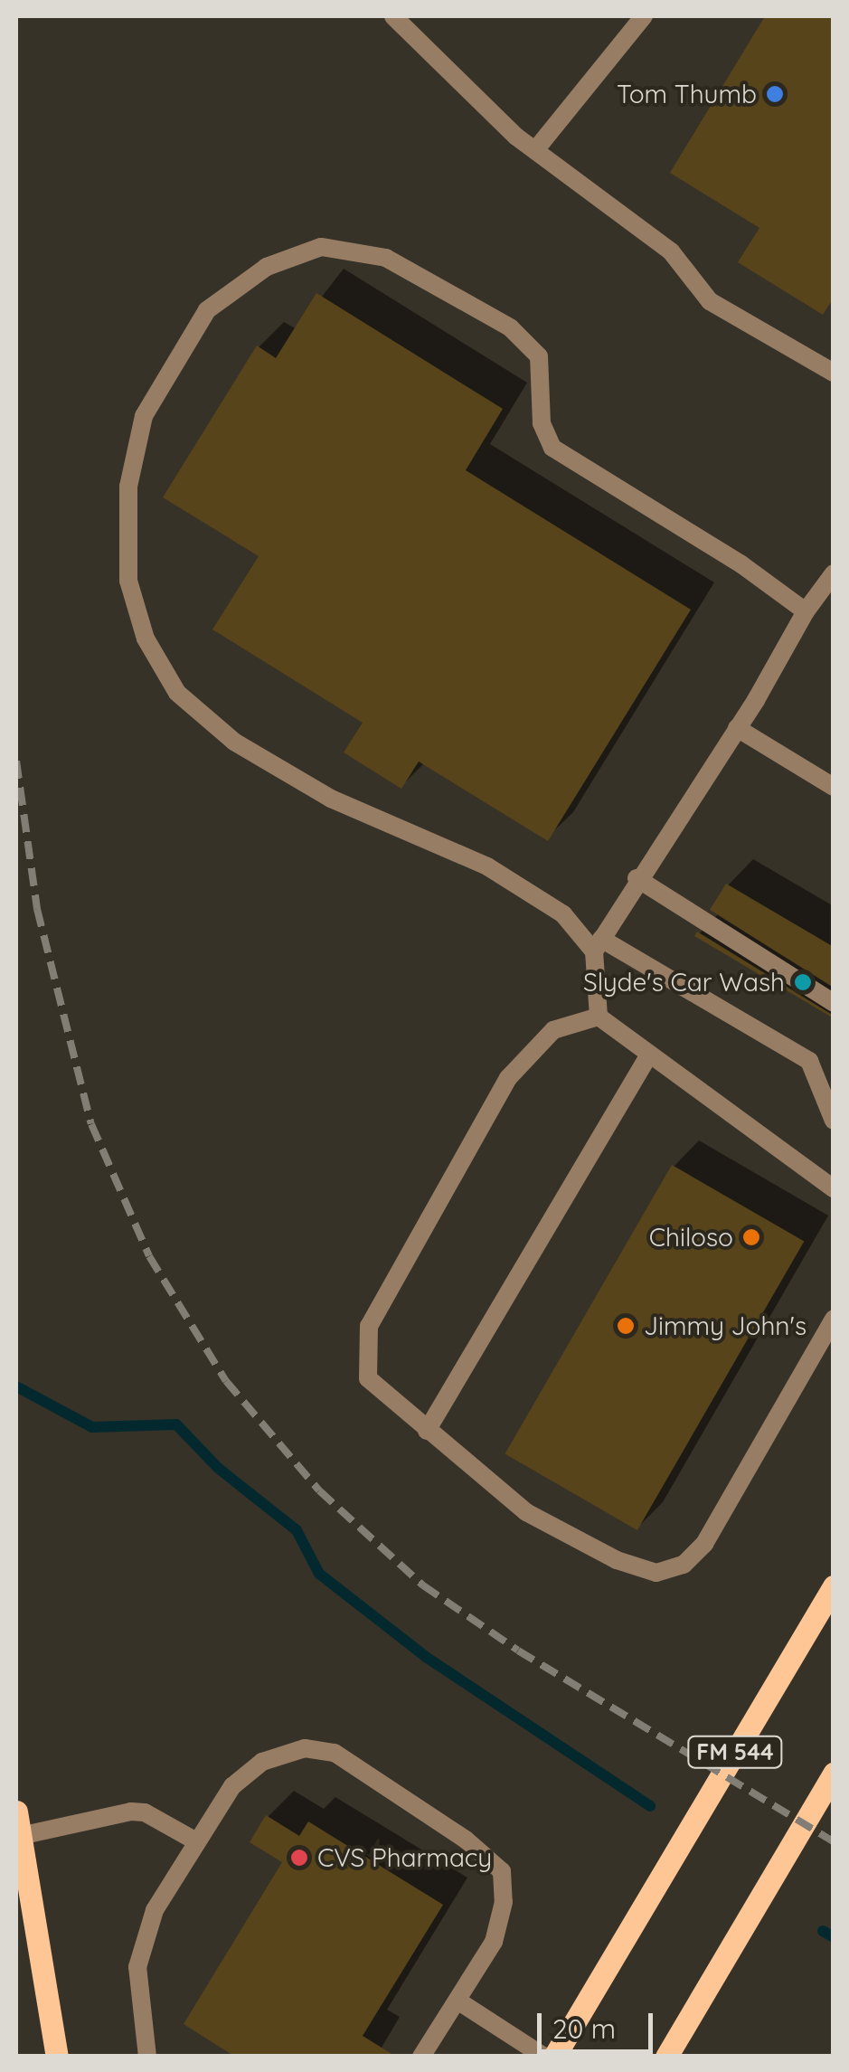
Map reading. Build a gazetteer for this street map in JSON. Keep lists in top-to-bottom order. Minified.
{"streets":{"main road":["FM 544"]},"places":["Tom Thumb","Slyde's Car Wash","Chiloso","Jimmy John's","CVS Pharmacy"],"scale_bar":"20 m"}
